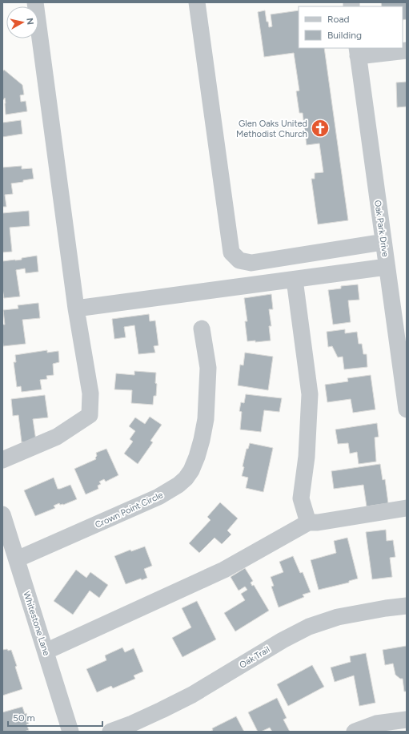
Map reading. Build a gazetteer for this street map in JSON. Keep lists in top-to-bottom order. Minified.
{"streets":{"street":["Oak Park Drive","Crown Point Circle","Whitestone Lane","Oak Trail"]},"crossings":[["Crown Point Circle","Whitestone Lane"]],"places":{"church":["Glen Oaks United Methodist Church"]},"legend":["Road","Building"],"scale_bar":"50 m","north":"right"}
